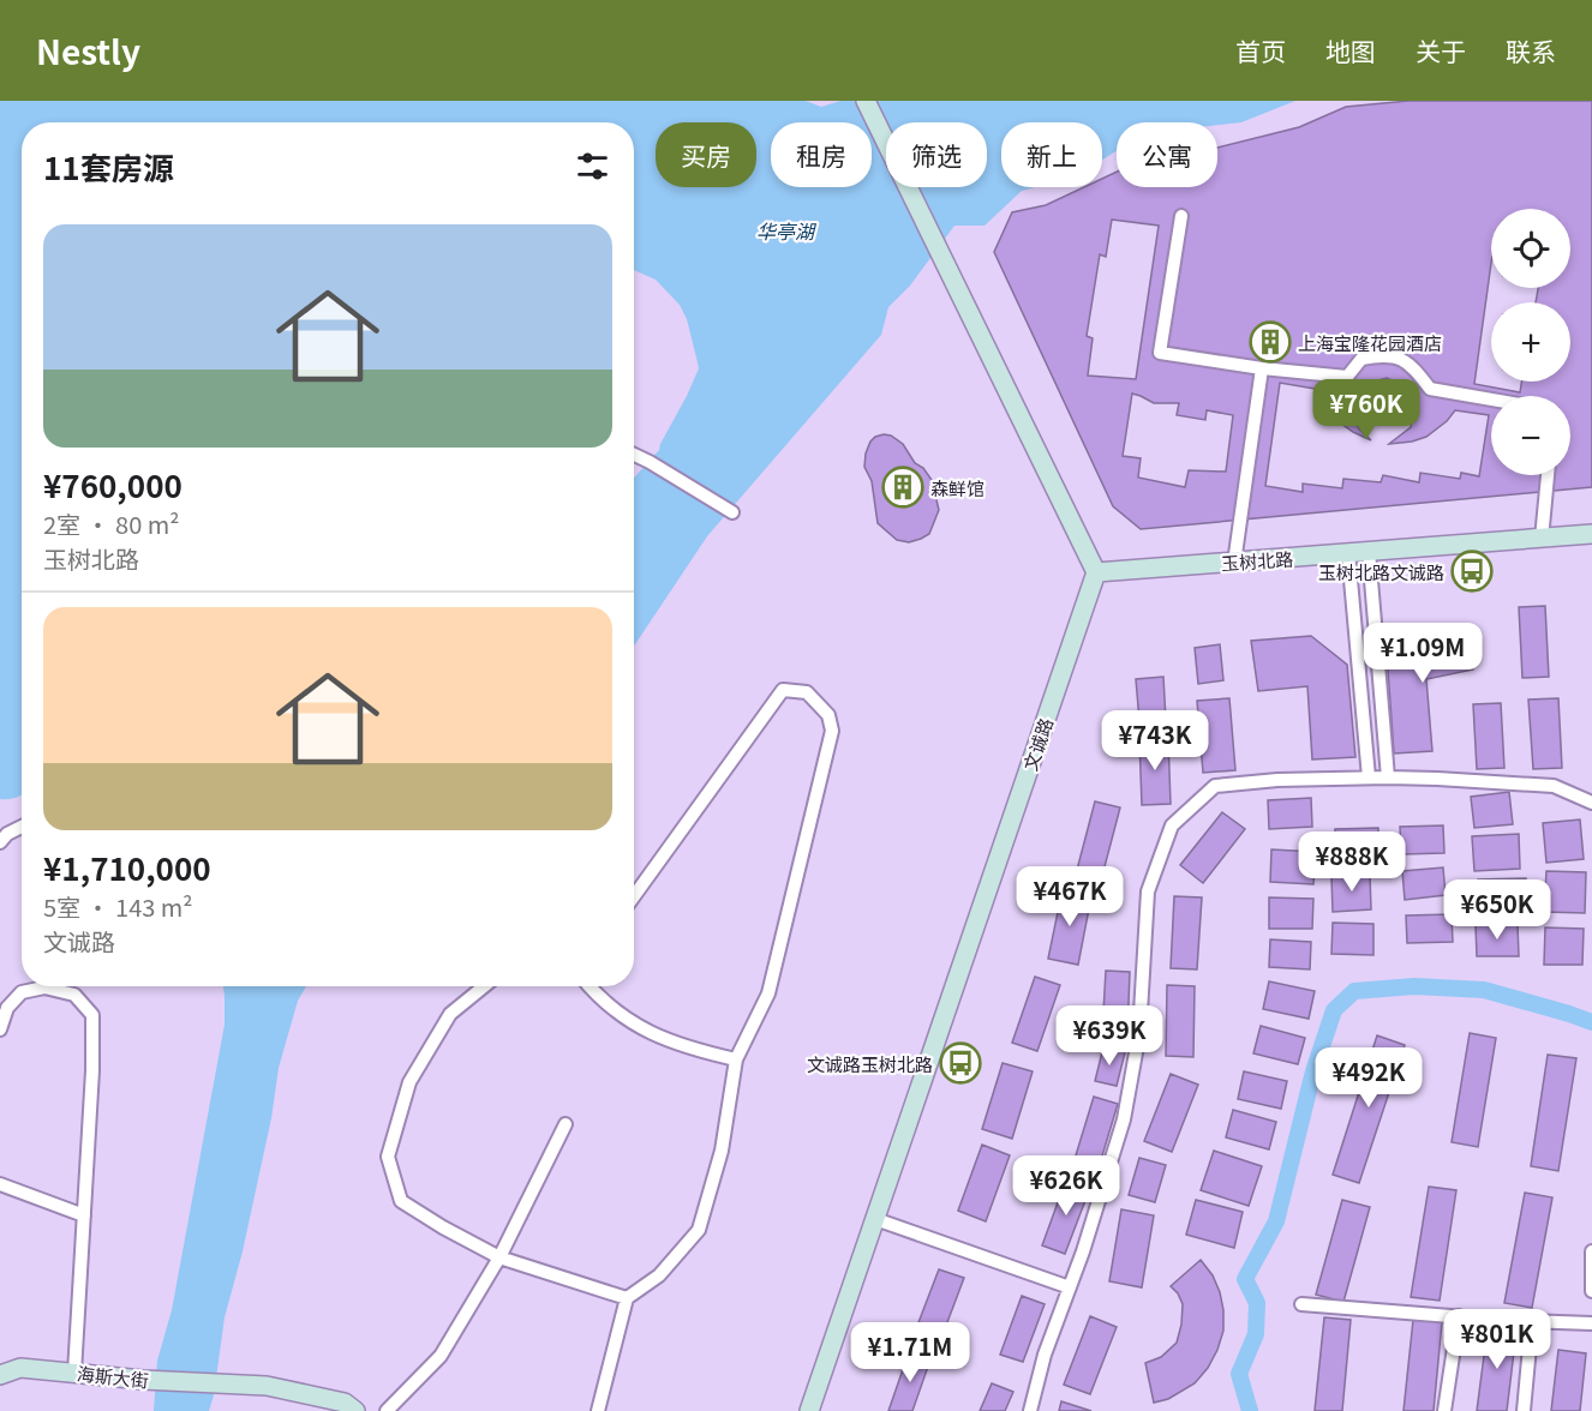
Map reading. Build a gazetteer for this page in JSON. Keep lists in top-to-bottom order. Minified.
{"streets":{"street":["玉树北路","文诚路","海斯大街"]},"crossings":[["玉树北路","文诚路"]],"water":["华亭湖"],"places":{"building":["上海宝隆花园酒店","森鲜馆"],"bus stop":["玉树北路文诚路","文诚路玉树北路"]},"page":{"header":"Nestly","nav":["首页","地图","关于","联系"],"chip":["买房","租房","筛选","新上","公寓"],"heading":"11套房源","map_buttons":["+","−"],"list":[{"name":"¥760,000","note":"2室 · 80 m² · 玉树北路"},{"name":"¥1,710,000","note":"5室 · 143 m² · 文诚路"}],"price":["¥760K","¥1.09M","¥743K","¥888K","¥467K","¥650K","¥639K","¥492K","¥626K","¥801K","¥1.71M"]}}
